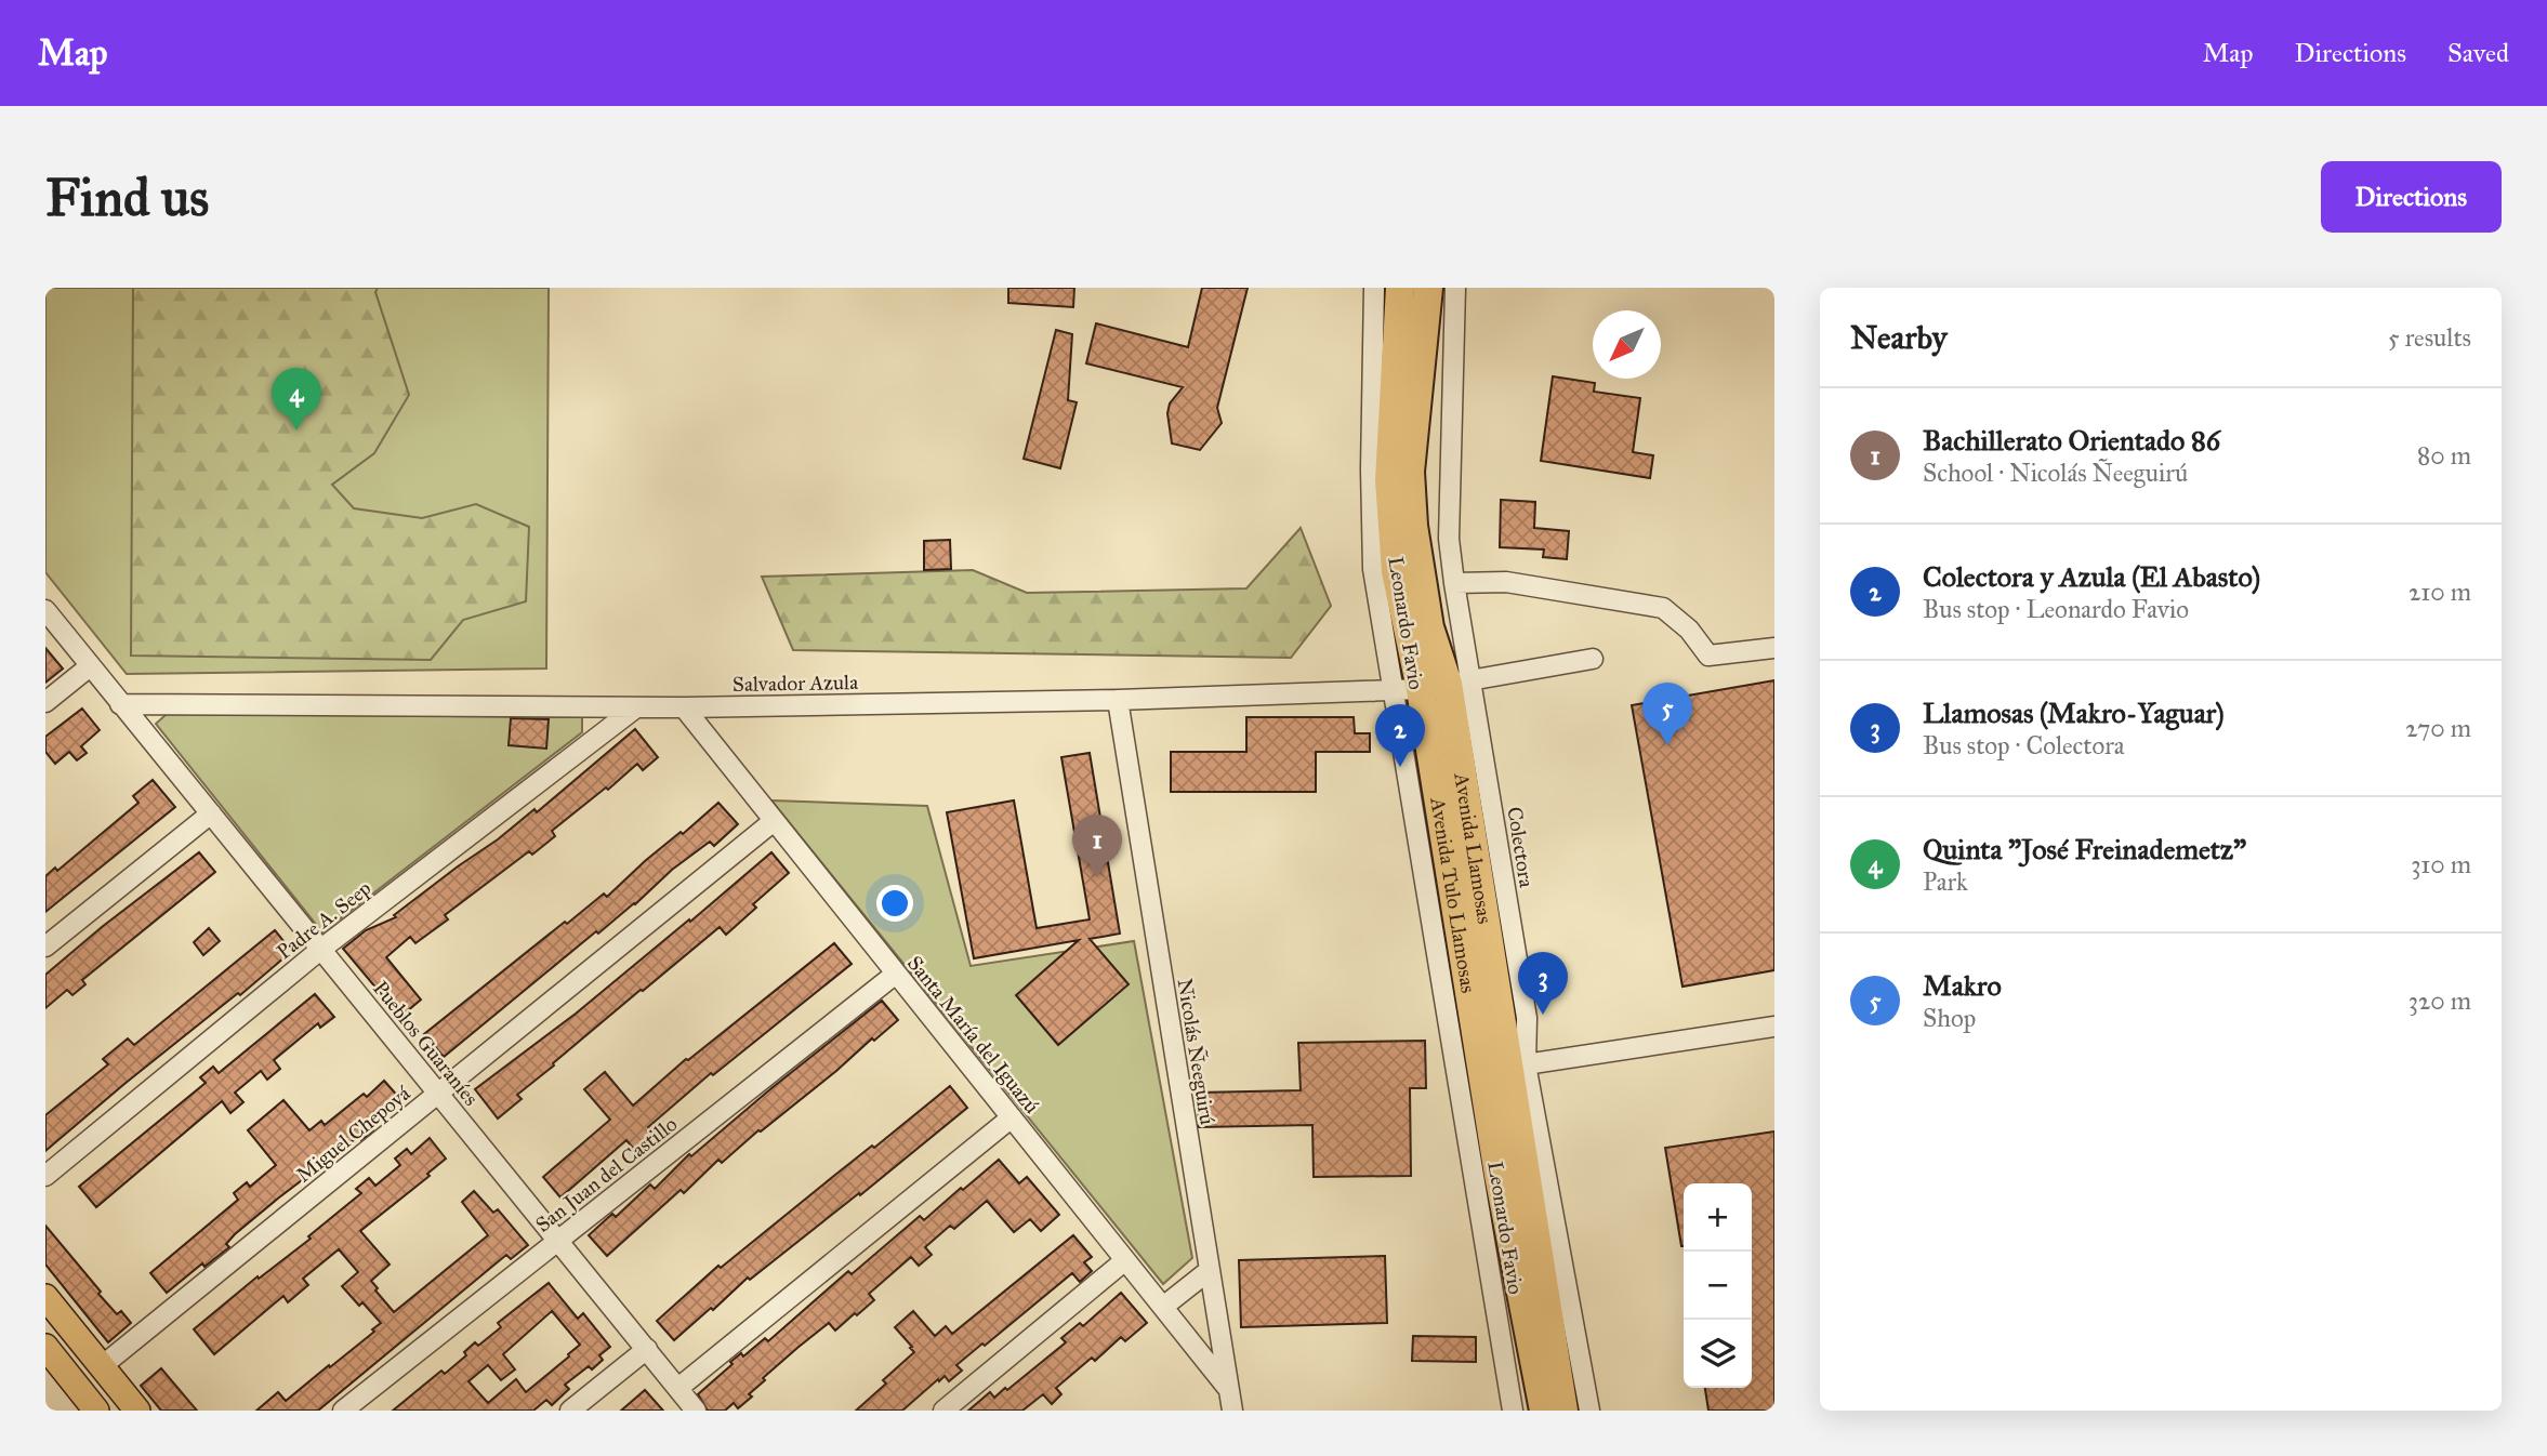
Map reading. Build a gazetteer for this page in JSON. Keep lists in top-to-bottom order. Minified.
{"streets":{"highway":["Avenida Llamosas","Avenida Tulo Llamosas"],"street":["Leonardo Favio","Salvador Azula","Colectora","Padre A. Seep","Santa María del Iguazú","Pueblos Guaraníes","Nicolás Ñeeguirú","Miguel Chepoyá","San Juan del Castillo"]},"crossings":[["Leonardo Favio","Salvador Azula"],["Leonardo Favio","Colectora"],["Leonardo Favio","Avenida Llamosas"],["Leonardo Favio","Avenida Tulo Llamosas"],["Salvador Azula","Colectora"],["Salvador Azula","Avenida Llamosas"],["Salvador Azula","Avenida Tulo Llamosas"],["Salvador Azula","Padre A. Seep"],["Salvador Azula","Santa María del Iguazú"],["Salvador Azula","Pueblos Guaraníes"],["Salvador Azula","Nicolás Ñeeguirú"],["Colectora","Avenida Llamosas"],["Colectora","Avenida Tulo Llamosas"],["Avenida Llamosas","Avenida Tulo Llamosas"],["Padre A. Seep","Pueblos Guaraníes"],["Santa María del Iguazú","Nicolás Ñeeguirú"],["Santa María del Iguazú","Miguel Chepoyá"],["Santa María del Iguazú","San Juan del Castillo"],["Pueblos Guaraníes","Miguel Chepoyá"],["Pueblos Guaraníes","San Juan del Castillo"]],"north":"bottom left","page":{"header":"Map","nav":["Map","Directions","Saved"],"buttons":"Directions","title":"Find us","heading":["Nearby","5 results"],"pins":["4","5","2","1","3"],"list":[{"mark":"1","name":"Bachillerato Orientado 86","note":"School · Nicolás Ñeeguirú","value":"80 m"},{"mark":"2","name":"Colectora y Azula (El Abasto)","note":"Bus stop · Leonardo Favio","value":"210 m"},{"mark":"3","name":"Llamosas (Makro-Yaguar)","note":"Bus stop · Colectora","value":"270 m"},{"mark":"4","name":"Quinta \"José Freinademetz\"","note":"Park","value":"310 m"},{"mark":"5","name":"Makro","note":"Shop","value":"320 m"}],"map_buttons":["+","−"]}}
